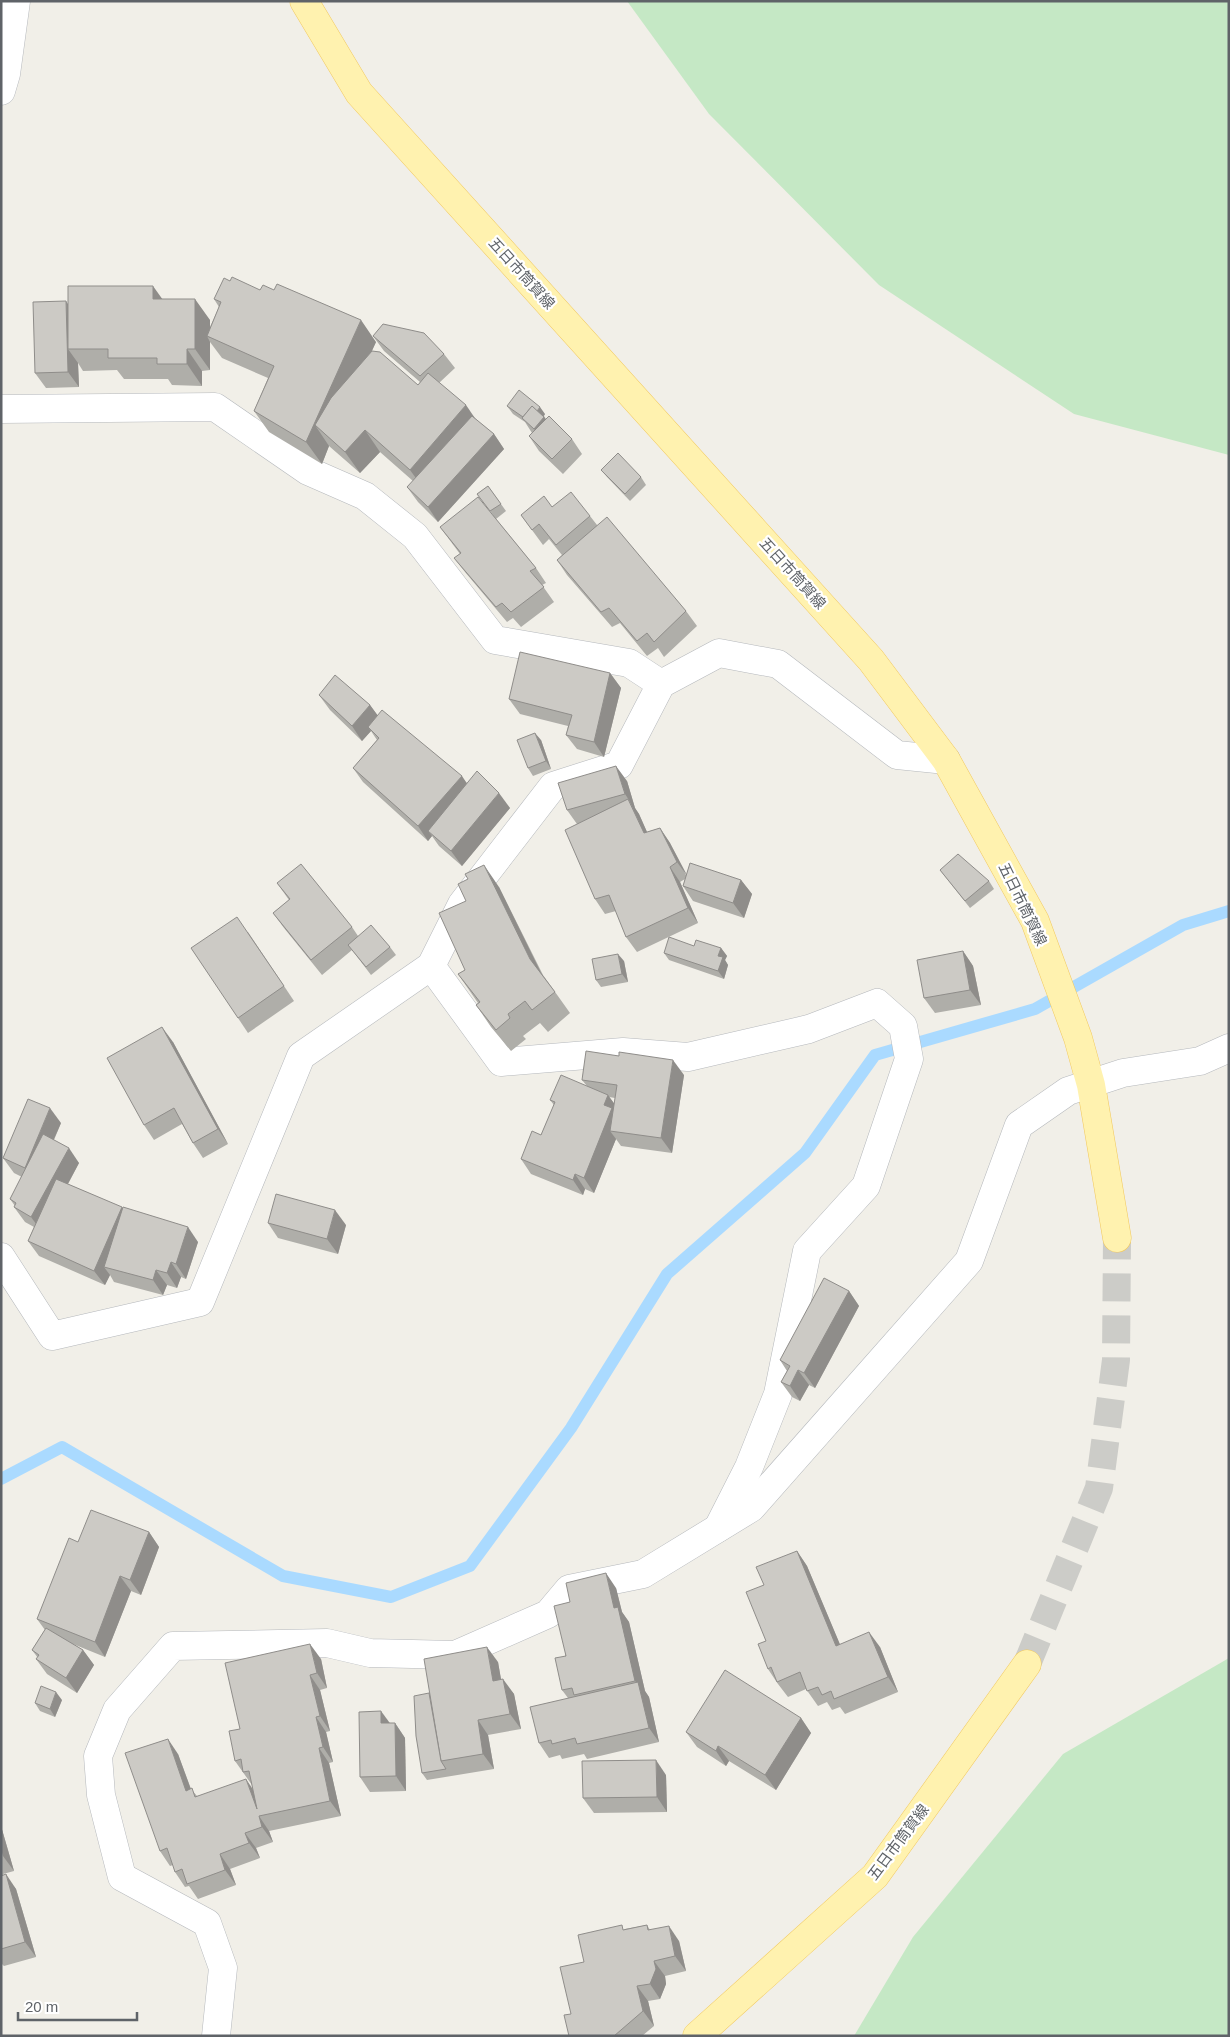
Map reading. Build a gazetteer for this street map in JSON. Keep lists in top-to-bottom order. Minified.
{"streets":{"main road":["五日市筒賀線"]},"scale_bar":"20 m"}
